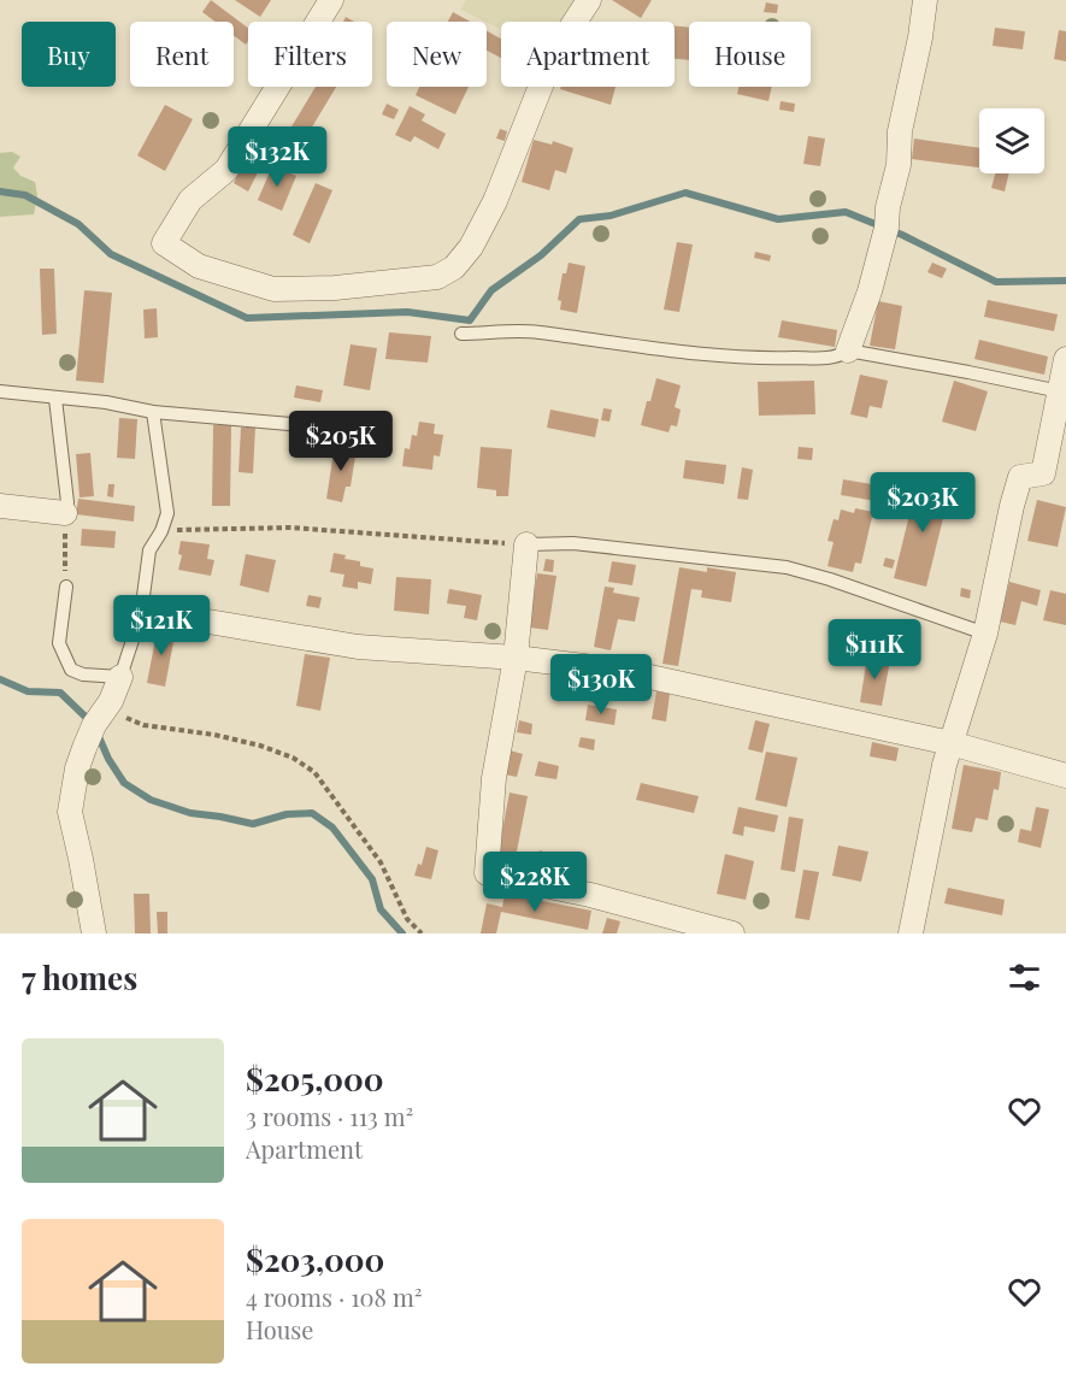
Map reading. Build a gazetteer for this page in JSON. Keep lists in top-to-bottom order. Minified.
{"page":{"chip":["Buy","Rent","Filters","New","Apartment","House"],"price":["$132K","$205K","$203K","$121K","$111K","$130K","$228K"],"heading":"7 homes","list":[{"name":"$205,000","note":"3 rooms · 113 m² · Apartment"},{"name":"$203,000","note":"4 rooms · 108 m² · House"}]}}
